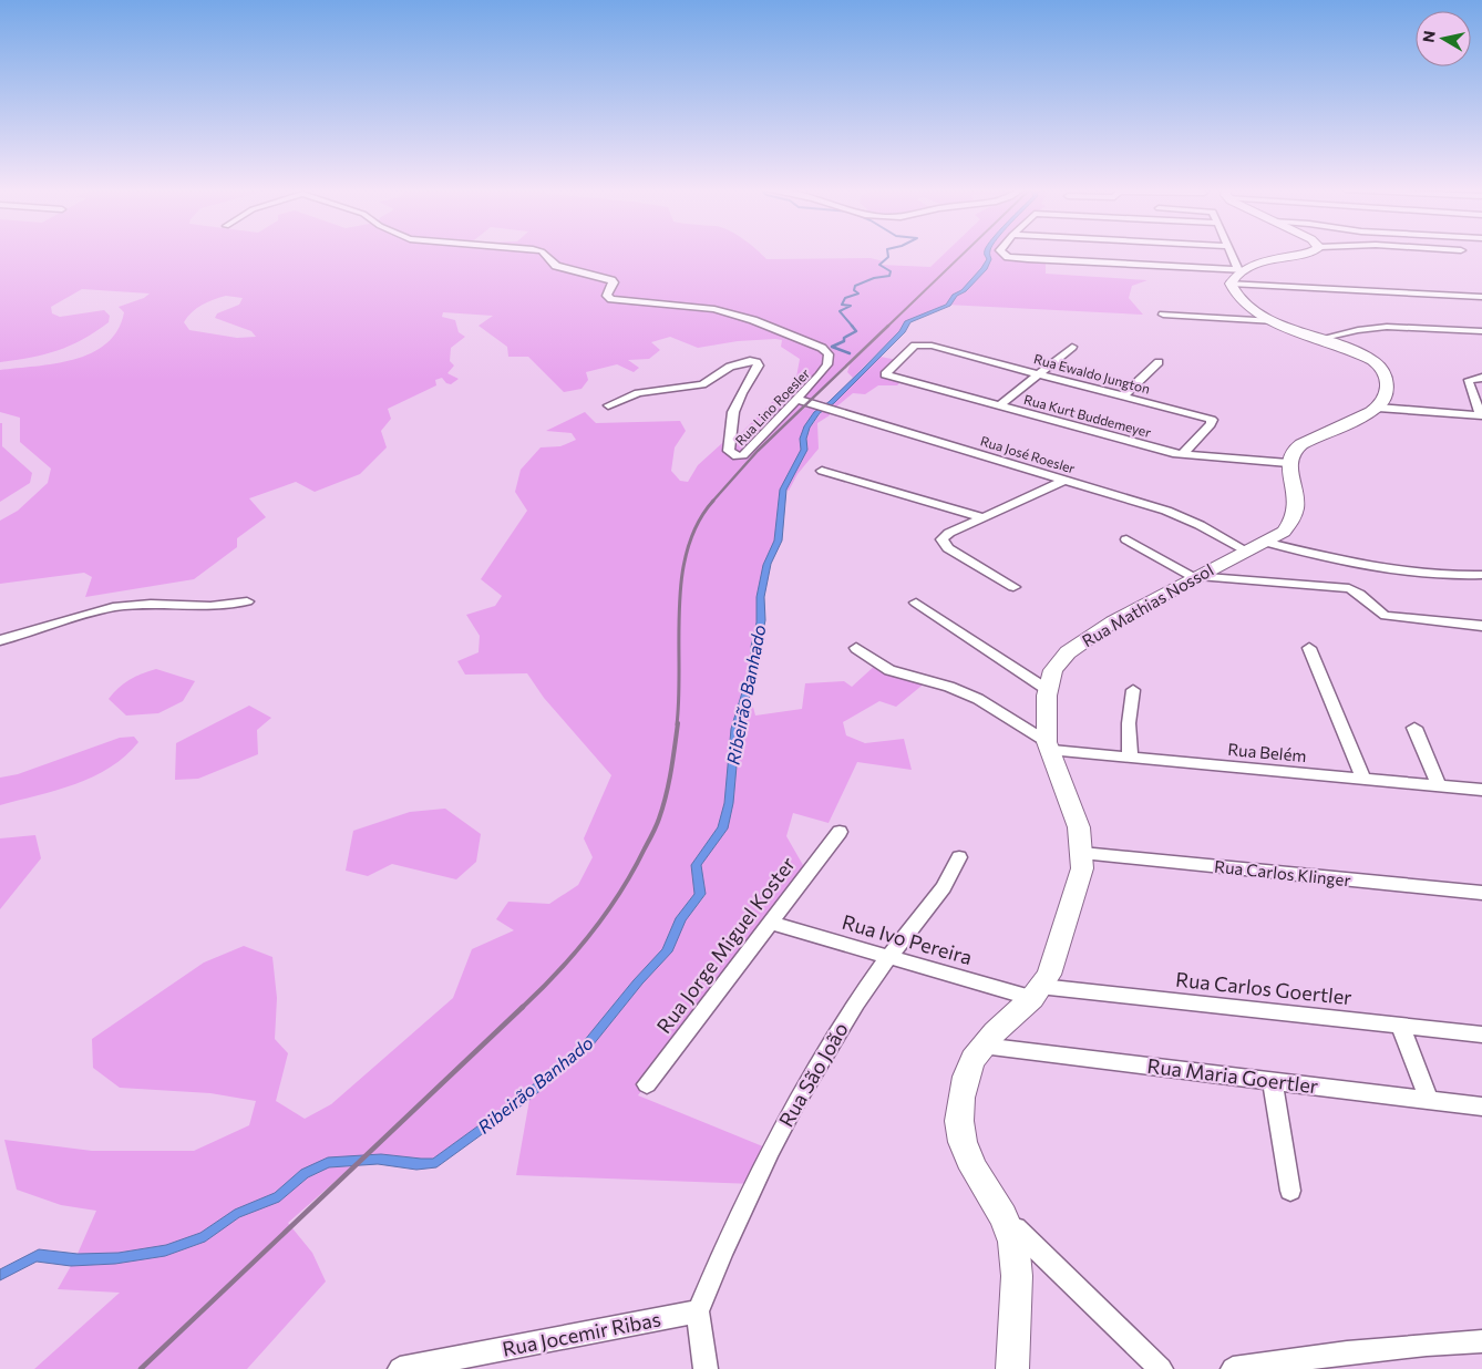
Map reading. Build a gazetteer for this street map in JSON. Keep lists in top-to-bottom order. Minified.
{"streets":{"street":["Rua Ewaldo Jungton","Rua Lino Roesler","Rua Kurt Buddemeyer","Rua José Roesler","Rua Mathias Nossol","Rua Belém","Rua Carlos Klinger","Rua Ivo Pereira","Rua Jorge Miguel Koster","Rua Carlos Goertler","Rua São João","Rua Maria Goertler","Rua Jocemir Ribas"]},"crossings":[["Rua Ewaldo Jungton","Rua Kurt Buddemeyer"],["Rua Lino Roesler","Rua José Roesler"],["Rua Kurt Buddemeyer","Rua Mathias Nossol"],["Rua José Roesler","Rua Mathias Nossol"],["Rua Mathias Nossol","Rua Belém"],["Rua Mathias Nossol","Rua Carlos Klinger"],["Rua Mathias Nossol","Rua Ivo Pereira"],["Rua Mathias Nossol","Rua Carlos Goertler"],["Rua Mathias Nossol","Rua Maria Goertler"],["Rua Ivo Pereira","Rua Jorge Miguel Koster"],["Rua Ivo Pereira","Rua Carlos Goertler"],["Rua Ivo Pereira","Rua São João"],["Rua São João","Rua Jocemir Ribas"]],"water":["Ribeirão Banhado"],"north":"left"}
